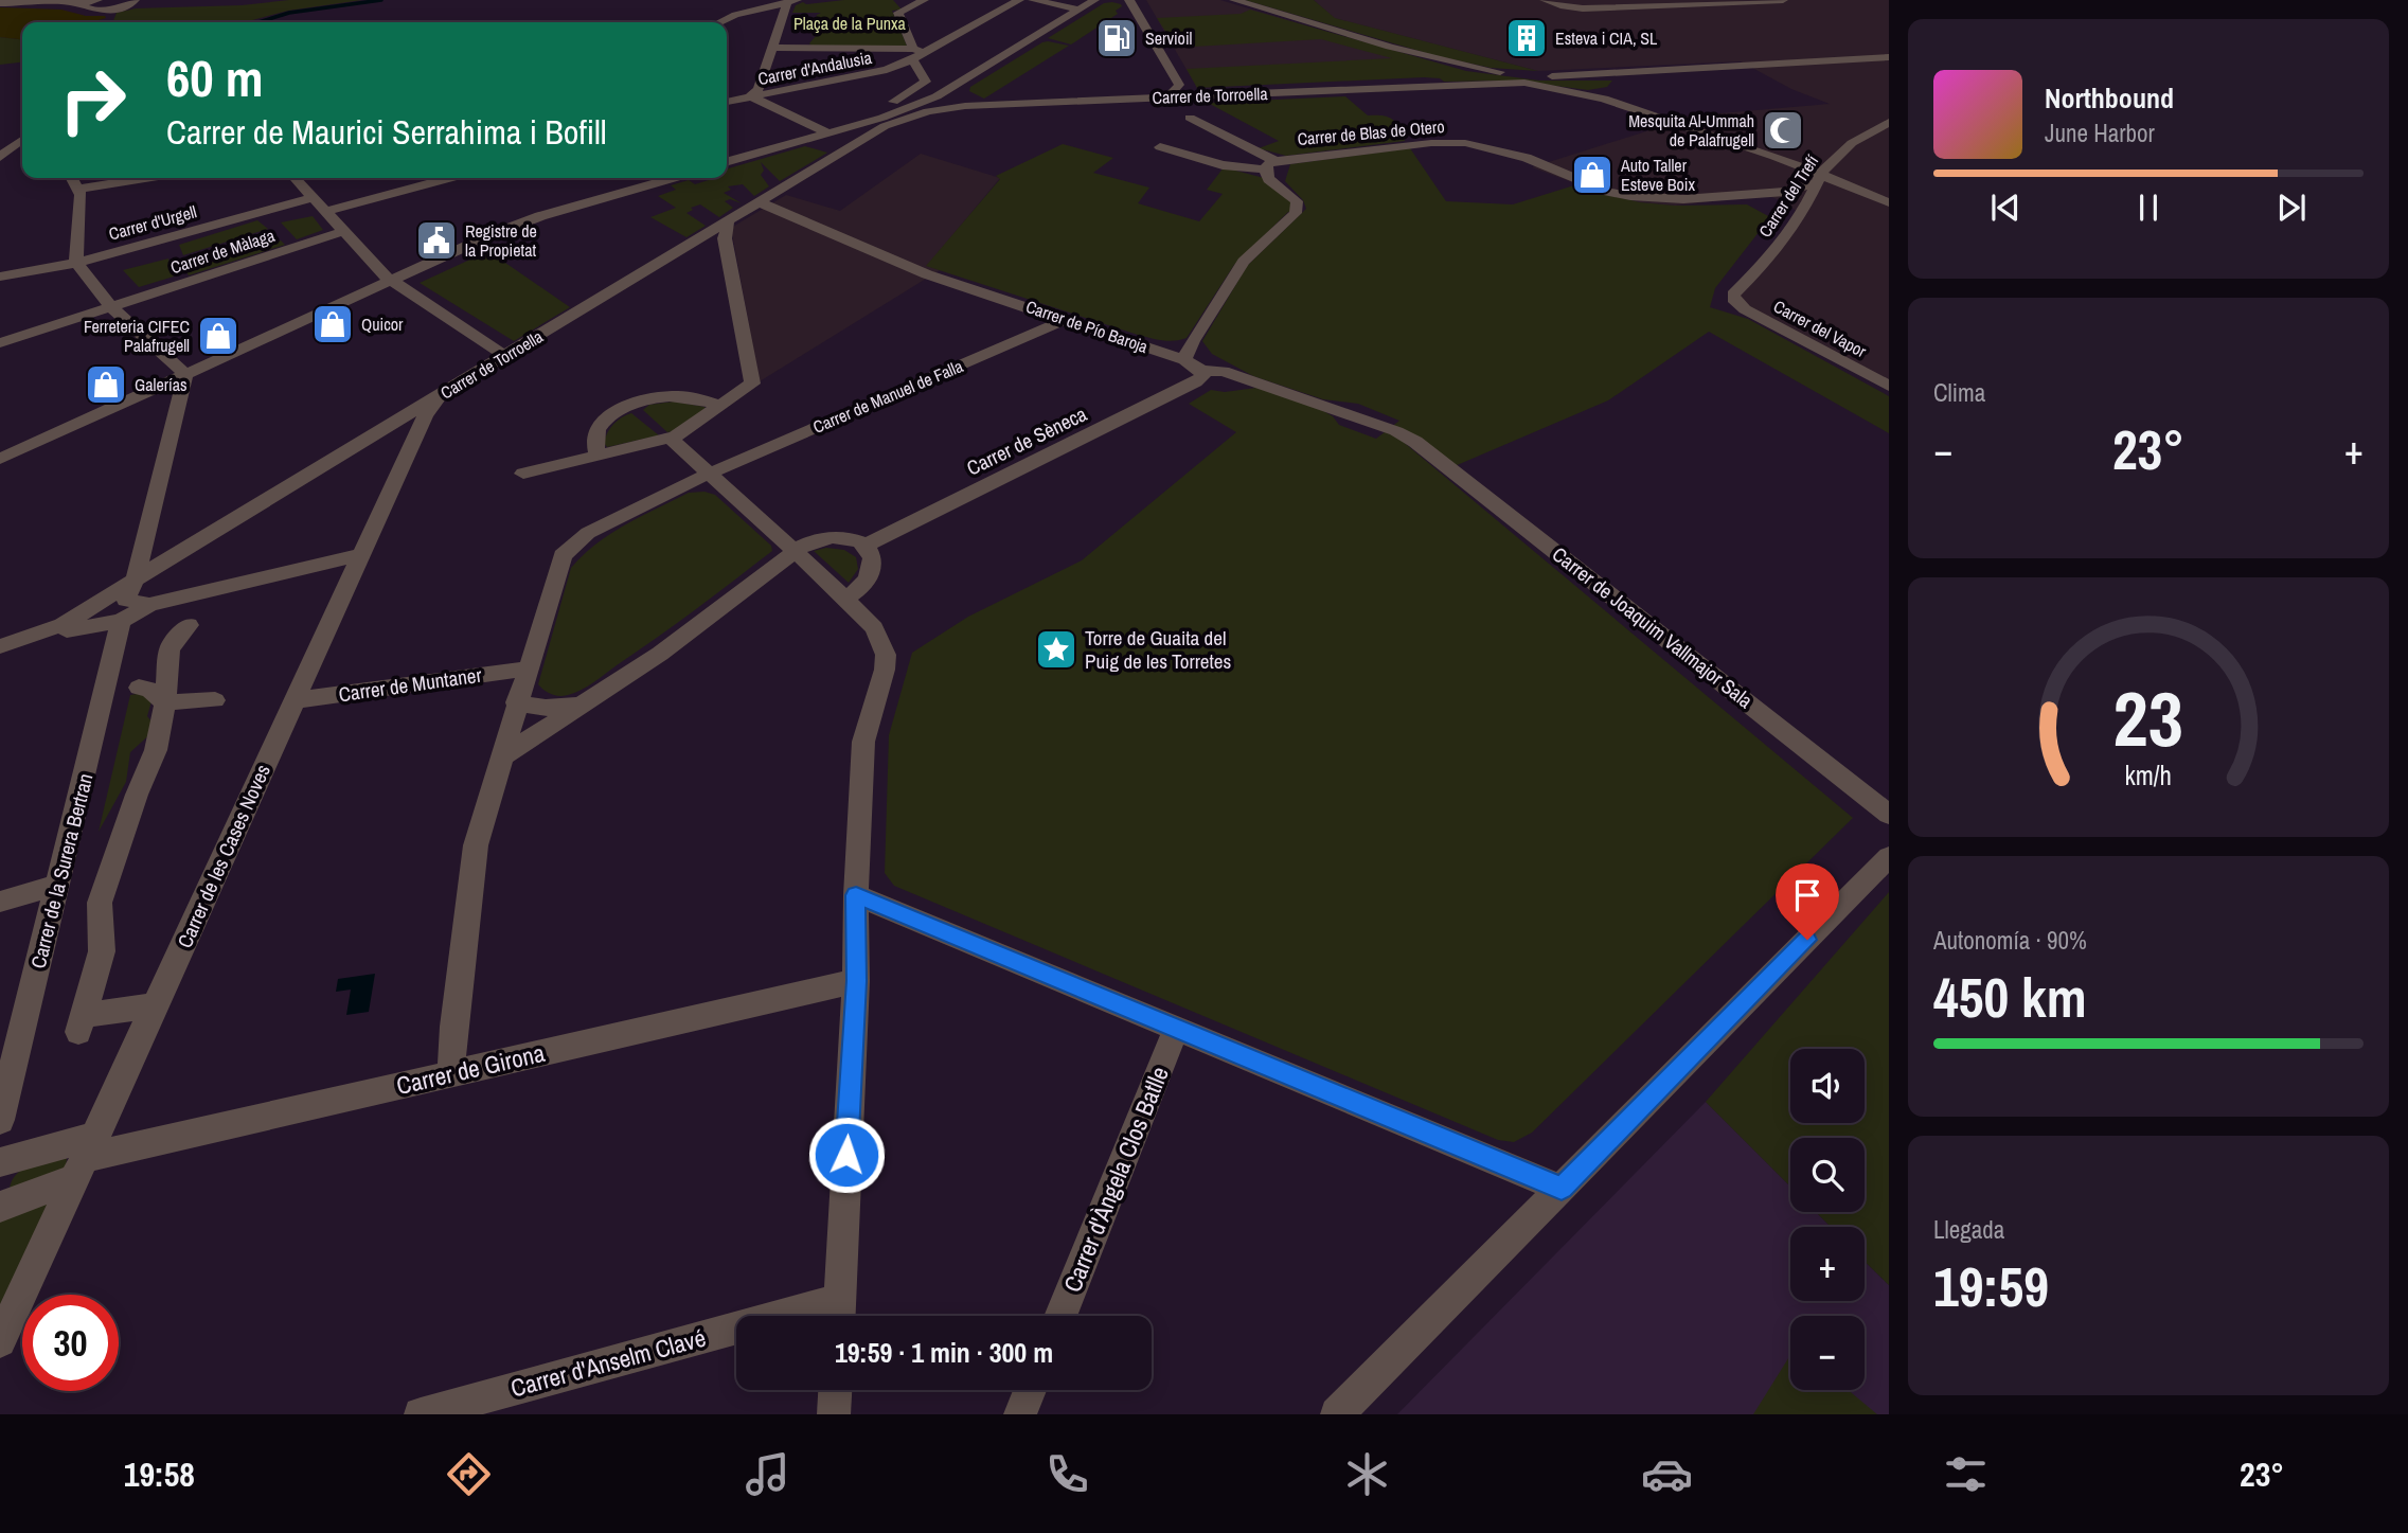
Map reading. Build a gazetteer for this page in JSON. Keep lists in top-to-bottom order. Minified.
{"streets":{"street":["Carrer d'Andalusia","Carrer de Torroella","Carrer de Blas de Otero","Carrer del Trefí","Carrer d'Urgell","Carrer de Màlaga","Carrer de Pío Baroja","Carrer del Vapor","Carrer de Manuel de Falla","Carrer de Sèneca","Carrer de Joaquim Vallmajor Sala","Carrer de Muntaner","Carrer de les Cases Noves","Carrer de la Surera Bertran","Carrer de Girona","Carrer d'Àngela Clos Batlle","Carrer d'Anselm Clavé"]},"crossings":[["Carrer de Torroella","Carrer de Pío Baroja"],["Carrer de Torroella","Carrer de les Cases Noves"],["Carrer de Torroella","Carrer de la Surera Bertran"],["Carrer de Blas de Otero","Carrer del Trefí"],["Carrer del Trefí","Carrer del Vapor"],["Carrer de Pío Baroja","Carrer de Manuel de Falla"],["Carrer de Pío Baroja","Carrer de Sèneca"],["Carrer de Pío Baroja","Carrer de Joaquim Vallmajor Sala"],["Carrer de Manuel de Falla","Carrer de Muntaner"],["Carrer de Manuel de Falla","Carrer de Girona"],["Carrer de Muntaner","Carrer de les Cases Noves"],["Carrer de les Cases Noves","Carrer de Girona"]],"parks":["Plaça de la Punxa"],"places":{"fuel station":["Servioil"],"building":["Esteva i CIA, SL"],"mosque":["Mesquita Al-Ummah de Palafrugell"],"shop":["Auto Taller Esteve Boix","Quicor","Ferreteria CIFEC Palafrugell","Galerías"],"public building":["Registre de la Propietat"],"place":["Torre de Guaita del Puig de les Torretes"]},"page":{"turn":["60 m","Carrer de Maurici Serrahima i Bofill"],"song":["Northbound","June Harbor"],"tile":["Clima",["Autonomía · 90%","450 km"],["Llegada","19:59"]],"heat":["−","23°","+"],"map_buttons":["+","−"],"limit":"30","trip":"19:59 · 1 min · 300 m","tabs":["19:58","23°"],"gauge":["23","km/h"]}}
